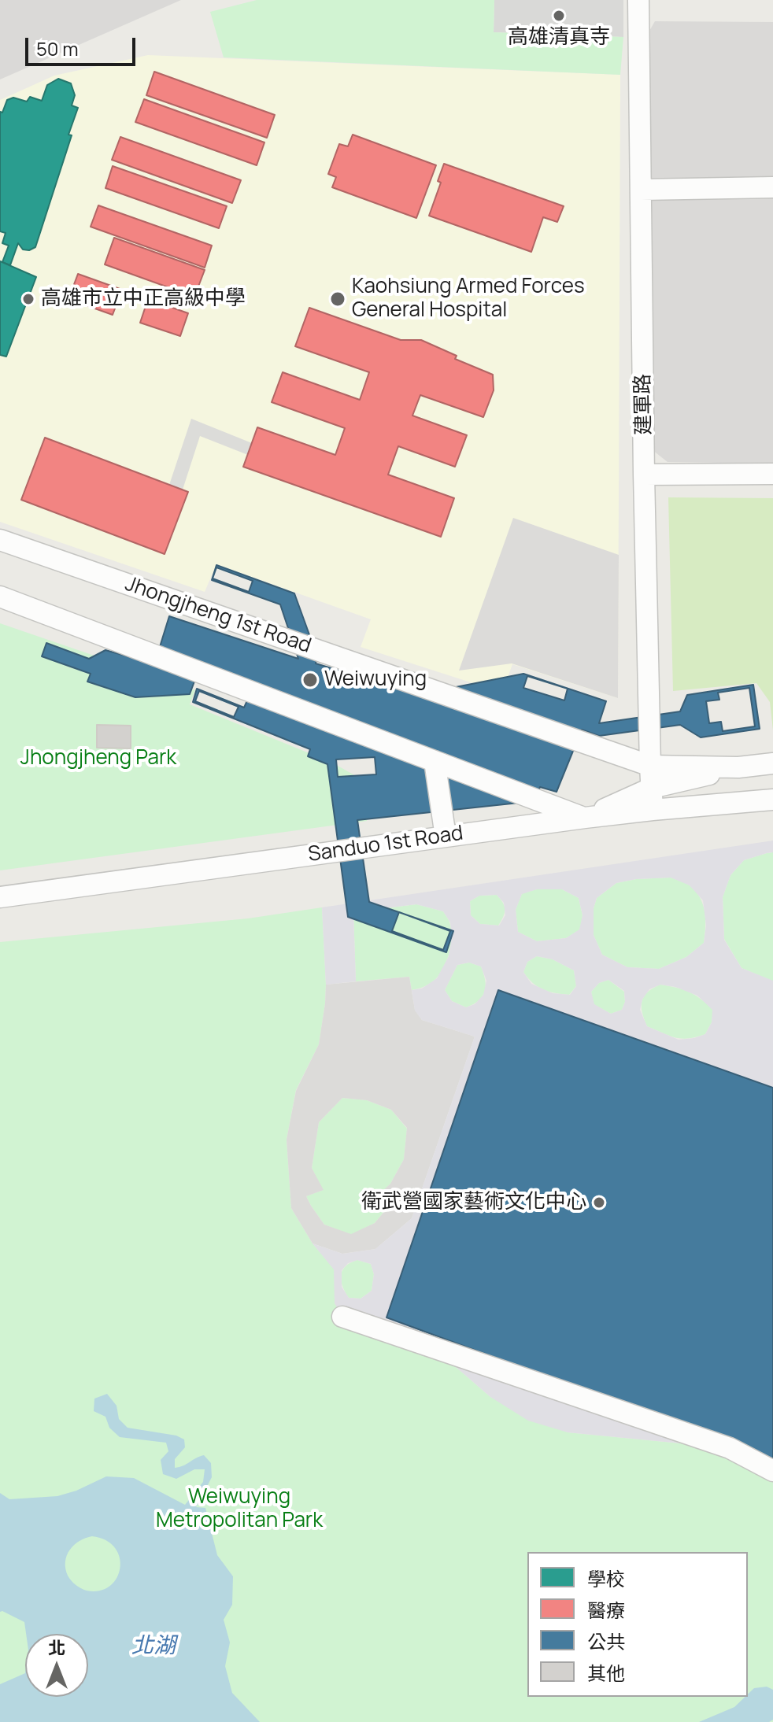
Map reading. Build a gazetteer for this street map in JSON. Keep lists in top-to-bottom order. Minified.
{"streets":{"street":["建軍路","Jhongjheng 1st Road","Sanduo 1st Road"]},"crossings":[["建軍路","Jhongjheng 1st Road"],["建軍路","Sanduo 1st Road"]],"water":["北湖"],"parks":["Jhongjheng Park","Weiwuying Metropolitan Park"],"places":["高雄清真寺","高雄市立中正高級中學","Kaohsiung Armed Forces General Hospital","Weiwuying","衛武營國家藝術文化中心"],"legend":["學校","醫療","公共","其他"],"scale_bar":"50 m","north":"top"}
